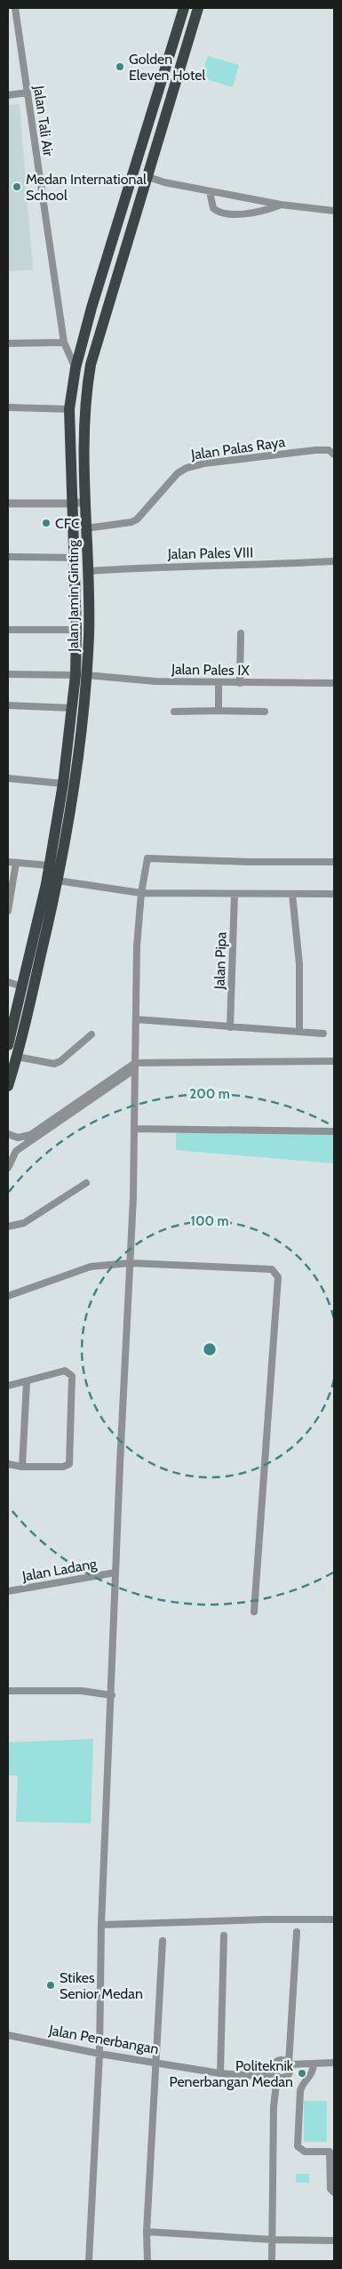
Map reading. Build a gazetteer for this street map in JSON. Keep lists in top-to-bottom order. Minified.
{"streets":{"highway":["Jalan Jamin Ginting"],"street":["Jalan Tali Air","Jalan Palas Raya","Jalan Pales VIII","Jalan Pales IX","Jalan Pipa","Jalan Ladang","Jalan Penerbangan"]},"crossings":[["Jalan Tali Air","Jalan Jamin Ginting"],["Jalan Palas Raya","Jalan Jamin Ginting"],["Jalan Pales VIII","Jalan Jamin Ginting"],["Jalan Jamin Ginting","Jalan Pales IX"]],"places":["Golden Eleven Hotel","Medan International School","CFC","Stikes Senior Medan","Politeknik Penerbangan Medan"],"rings":["200 m","100 m"]}
